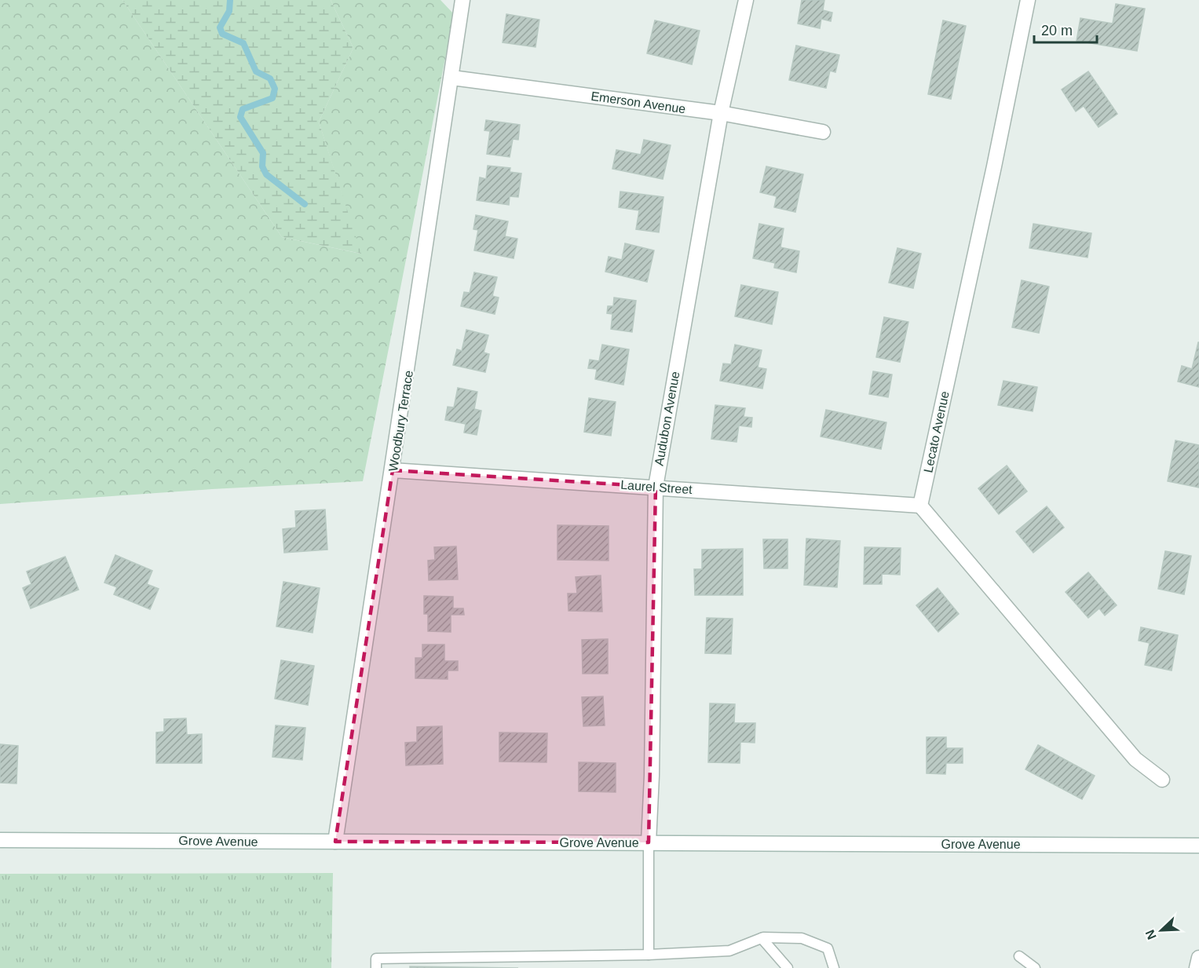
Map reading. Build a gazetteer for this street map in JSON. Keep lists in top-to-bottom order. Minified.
{"streets":{"street":["Emerson Avenue","Audubon Avenue","Woodbury Terrace","Lecato Avenue","Laurel Street","Grove Avenue"]},"crossings":[["Emerson Avenue","Audubon Avenue"],["Emerson Avenue","Woodbury Terrace"],["Audubon Avenue","Laurel Street"],["Audubon Avenue","Grove Avenue"],["Woodbury Terrace","Laurel Street"],["Woodbury Terrace","Grove Avenue"],["Lecato Avenue","Laurel Street"]],"scale_bar":"20 m","north":"bottom left"}
